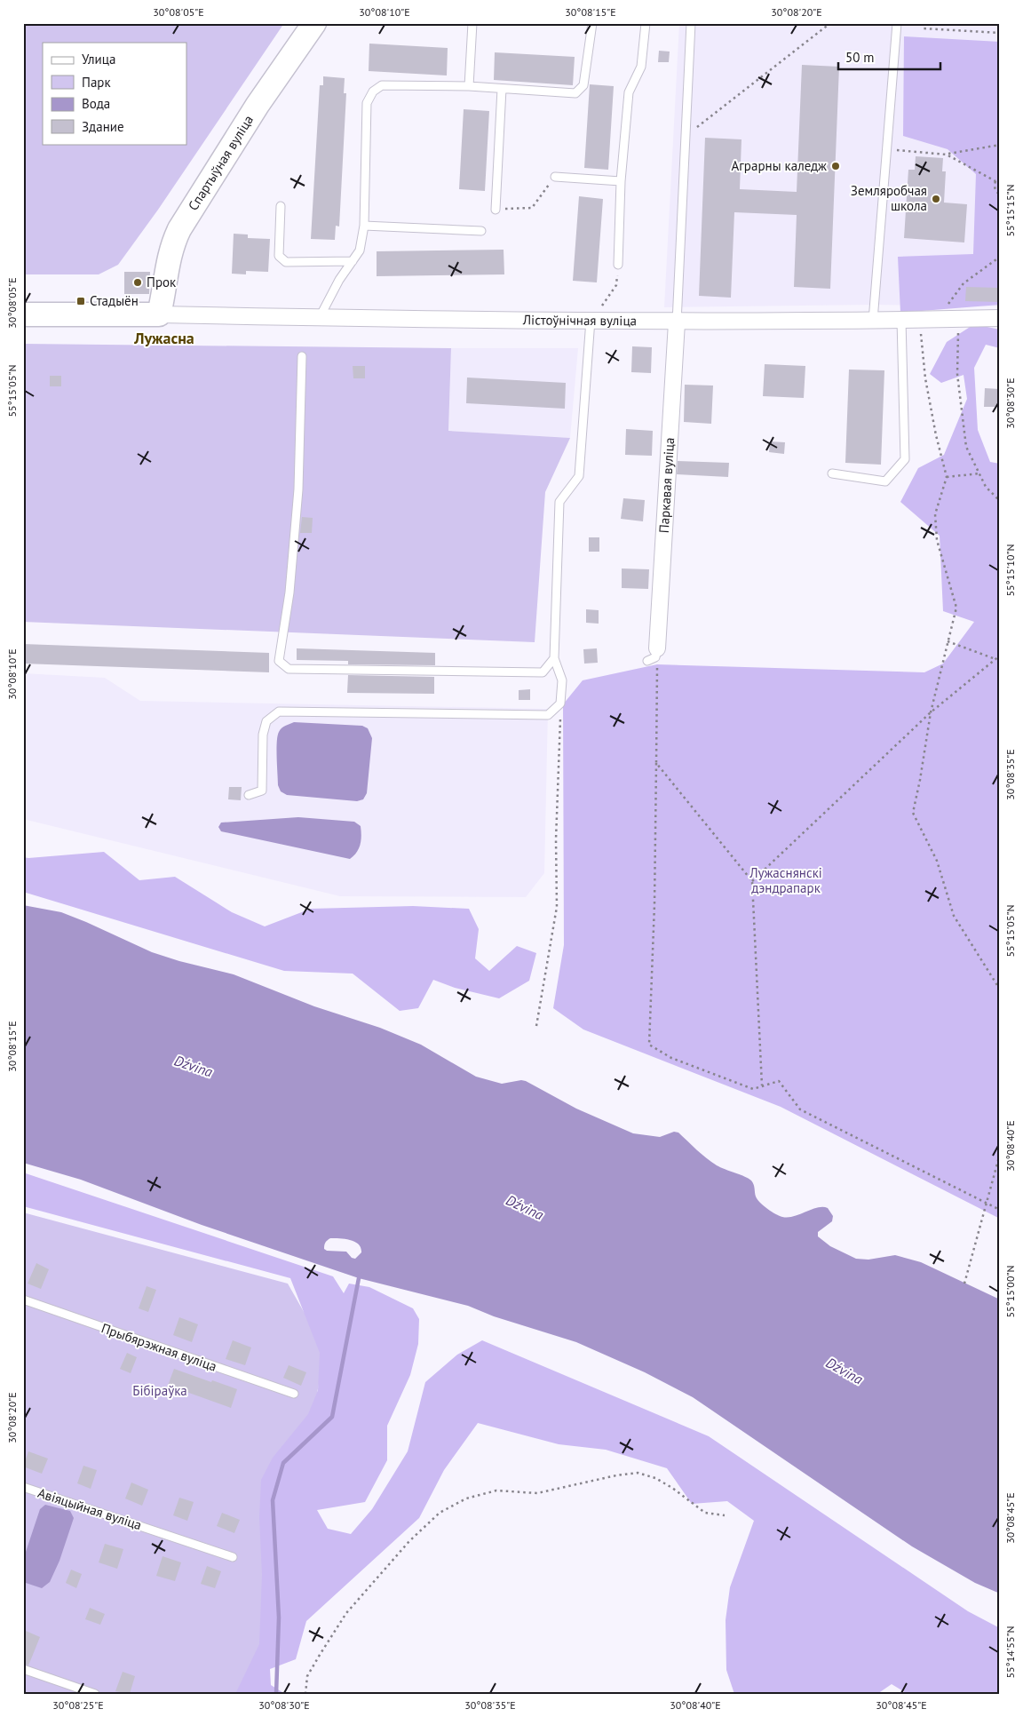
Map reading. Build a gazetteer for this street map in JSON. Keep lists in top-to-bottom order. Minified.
{"streets":{"street":["Спартыўная вуліца","Лістоўнічная вуліца","Паркавая вуліца"],"lane":["Прыбярэжная вуліца","Авіяцыйная вуліца"]},"crossings":[["Спартыўная вуліца","Лістоўнічная вуліца"],["Лістоўнічная вуліца","Паркавая вуліца"]],"districts":["Лужасна"],"water":["Dźvina"],"parks":["Лужаснянскі дэндрапарк","Бібіраўка"],"places":{"other":["Аграрны каледж","Земляробчая школа","Прок"],"transit":["Стадыён"]},"legend":["Улица","Парк","Вода","Здание"],"scale_bar":"50 m","coordinates":["30°08'05\"E","30°08'10\"E","30°08'15\"E","30°08'20\"E","55°15'15\"N","55°15'05\"N","30°08'30\"E","55°15'10\"N","30°08'35\"E","30°08'40\"E","55°15'00\"N","30°08'45\"E","55°14'55\"N","30°08'25\"E"]}
